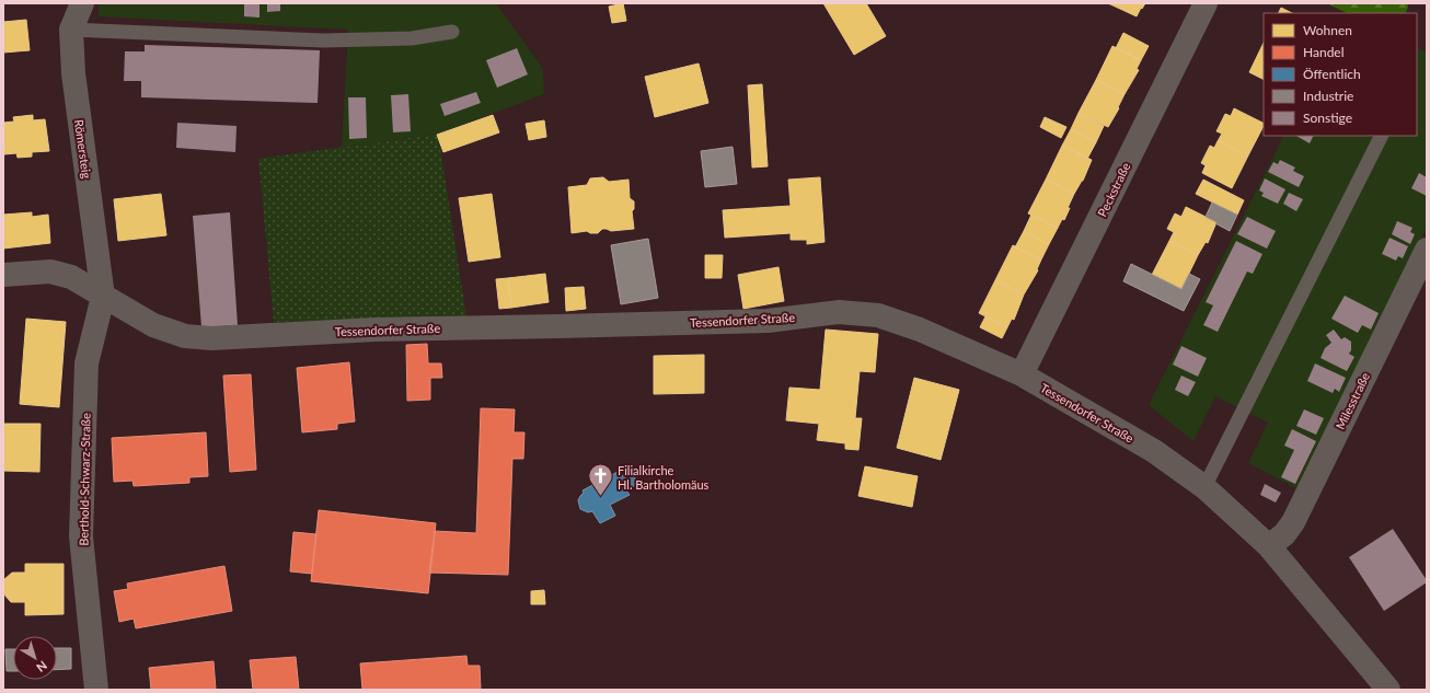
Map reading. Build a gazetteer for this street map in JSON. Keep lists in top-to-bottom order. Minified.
{"streets":{"street":["Römersteig","Peckstraße","Tessendorfer Straße","Milesstraße","Berthold-Schwarz-Straße"]},"crossings":[["Römersteig","Tessendorfer Straße"],["Römersteig","Berthold-Schwarz-Straße"],["Peckstraße","Tessendorfer Straße"],["Tessendorfer Straße","Milesstraße"],["Tessendorfer Straße","Berthold-Schwarz-Straße"]],"places":{"church":["Filialkirche Hl. Bartholomäus"]},"legend":["Wohnen","Handel","Öffentlich","Industrie","Sonstige"],"north":"bottom right"}
